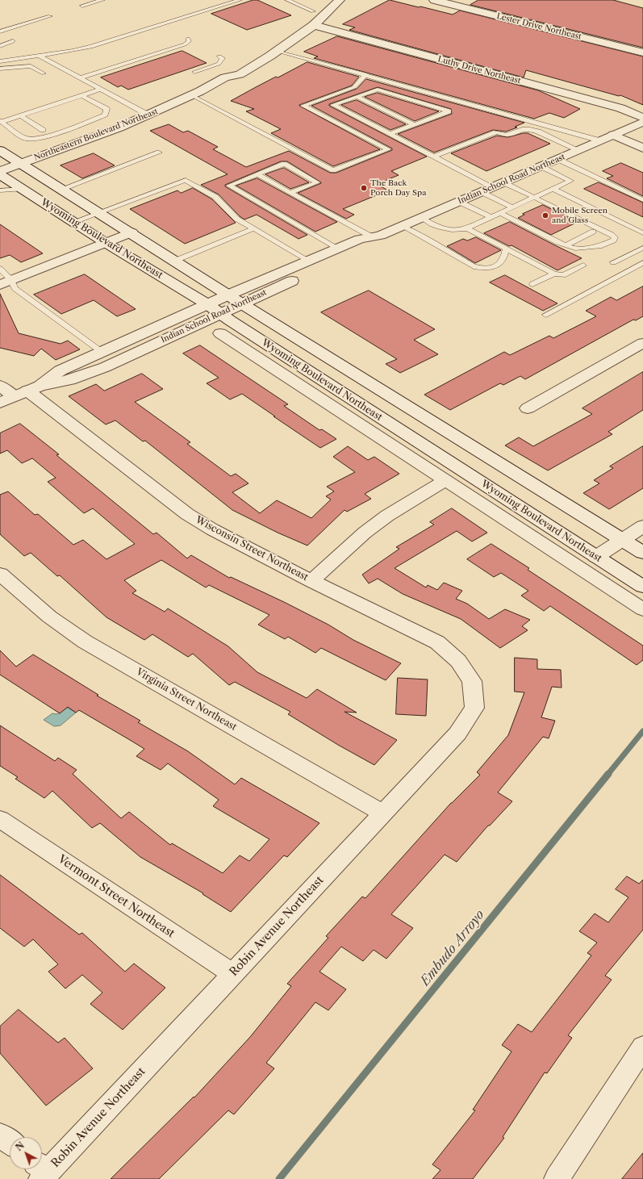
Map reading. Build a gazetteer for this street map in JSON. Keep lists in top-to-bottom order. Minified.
{"streets":{"street":["Lester Drive Northeast","Luthy Drive Northeast","Northeastern Boulevard Northeast","Indian School Road Northeast","Wyoming Boulevard Northeast","Wisconsin Street Northeast","Virginia Street Northeast","Vermont Street Northeast","Robin Avenue Northeast"]},"crossings":[["Luthy Drive Northeast","Northeastern Boulevard Northeast"],["Indian School Road Northeast","Wyoming Boulevard Northeast"],["Indian School Road Northeast","Wisconsin Street Northeast"],["Wisconsin Street Northeast","Robin Avenue Northeast"],["Virginia Street Northeast","Robin Avenue Northeast"],["Vermont Street Northeast","Robin Avenue Northeast"]],"water":["Embudo Arroyo"],"places":["The Back Porch Day Spa","Mobile Screen and Glass"],"north":"top left"}
